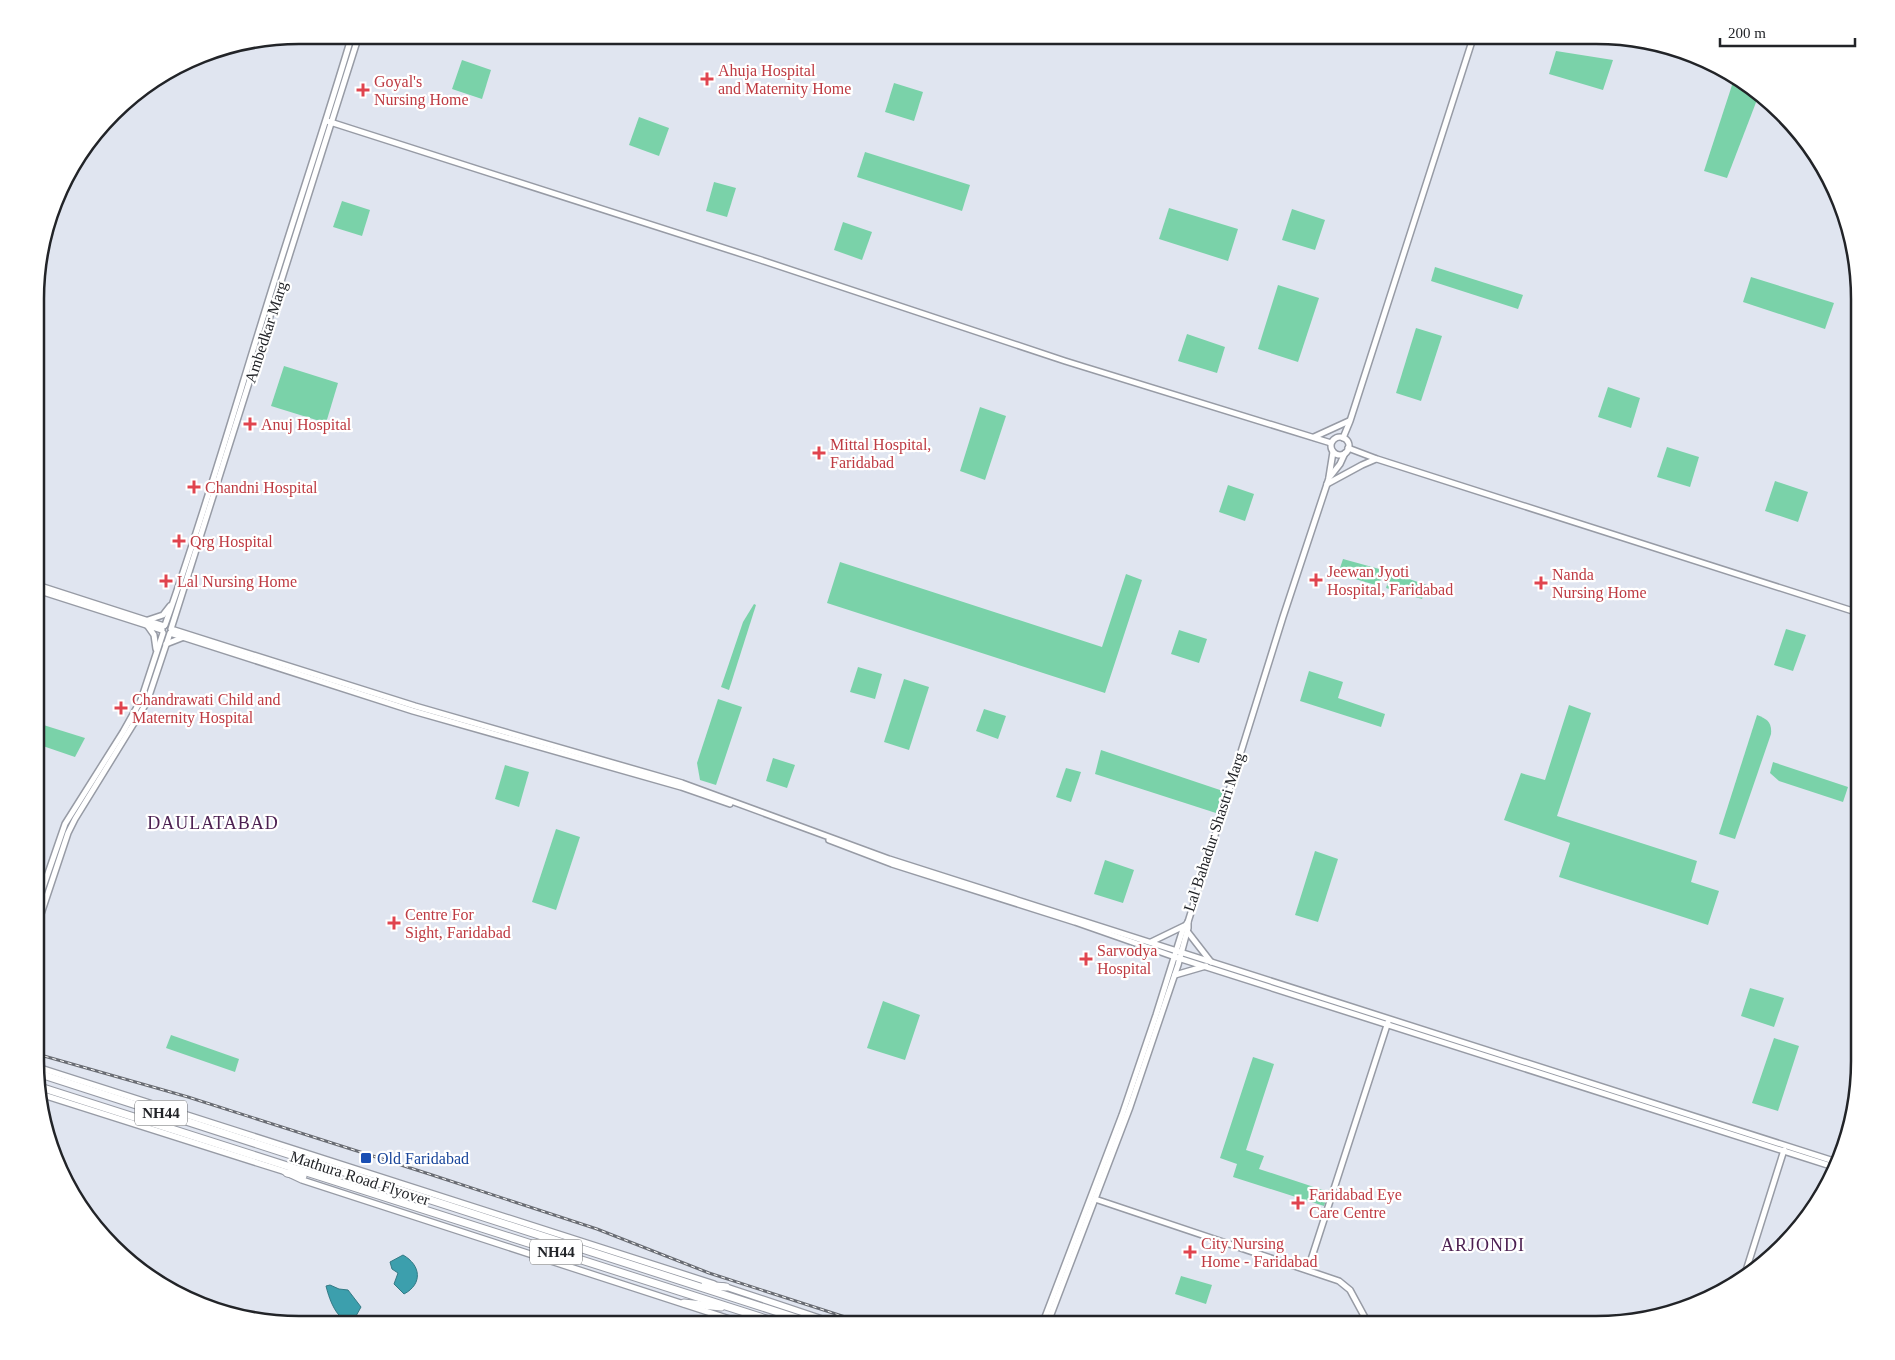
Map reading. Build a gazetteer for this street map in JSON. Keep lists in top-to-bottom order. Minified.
{"streets":{"highway":["NH44","Mathura Road Flyover"],"street":["Ambedkar Marg","Lal Bahadur Shastri Marg"]},"crossings":[["NH44","Mathura Road Flyover"]],"districts":["DAULATABAD","ARJONDI"],"places":{"health":["Ahuja Hospital and Maternity Home","Goyal's Nursing Home","Anuj Hospital","Mittal Hospital, Faridabad","Chandni Hospital","Qrg Hospital","Jeewan Jyoti Hospital, Faridabad","Lal Nursing Home","Nanda Nursing Home","Chandrawati Child and Maternity Hospital","Centre For Sight, Faridabad","Sarvodya Hospital","Faridabad Eye Care Centre","City Nursing Home - Faridabad"],"transit":["Old Faridabad"]},"scale_bar":"200 m"}
